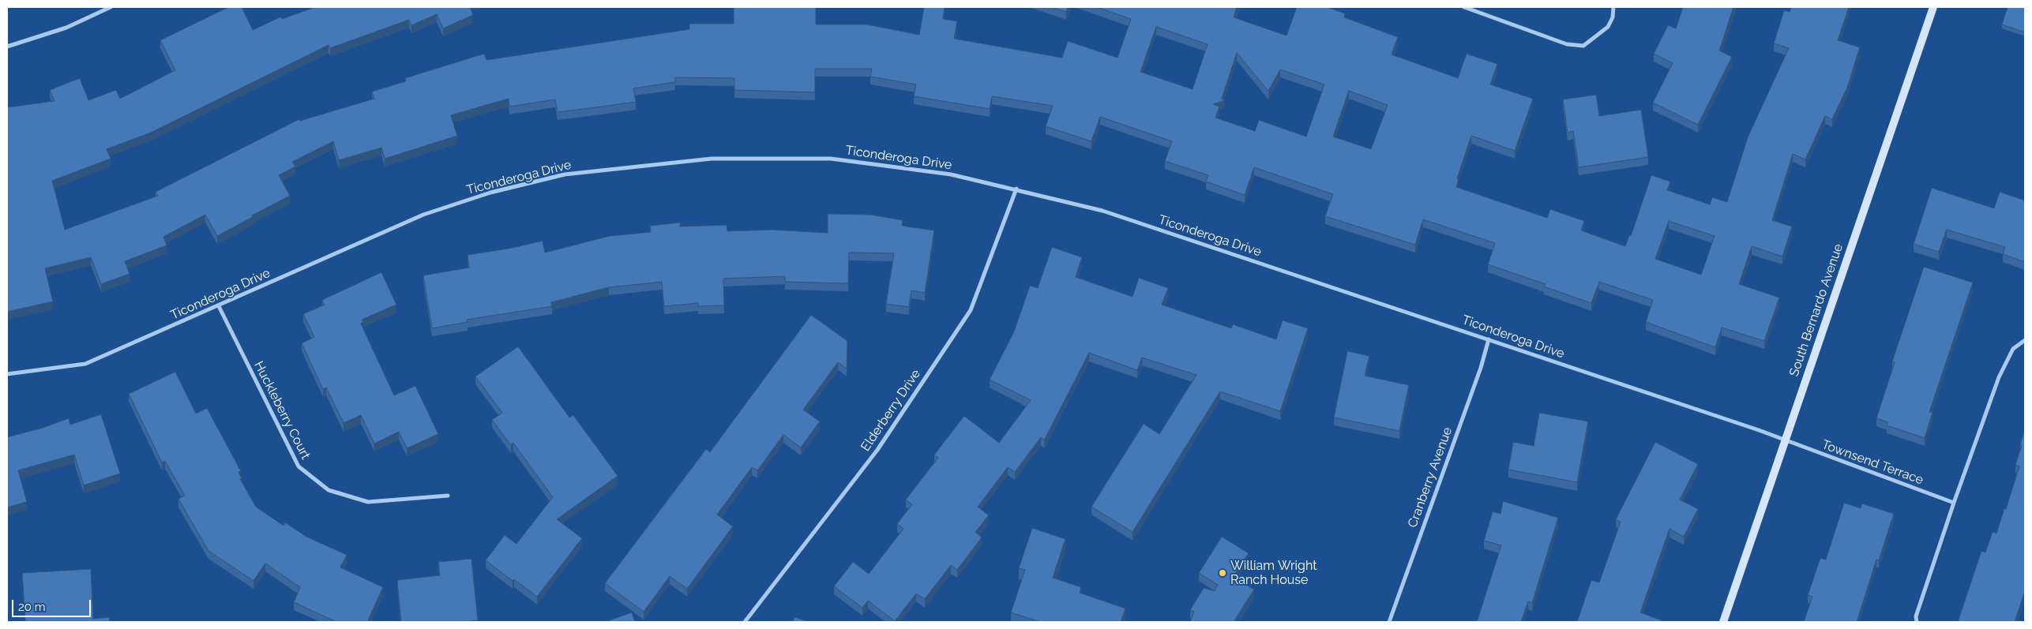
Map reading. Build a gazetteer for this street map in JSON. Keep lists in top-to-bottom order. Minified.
{"streets":{"street":["Ticonderoga Drive","South Bernardo Avenue","Huckleberry Court","Elderberry Drive","Townsend Terrace","Cranberry Avenue"]},"crossings":[["Ticonderoga Drive","South Bernardo Avenue"],["Ticonderoga Drive","Huckleberry Court"],["Ticonderoga Drive","Elderberry Drive"],["Ticonderoga Drive","Townsend Terrace"],["Ticonderoga Drive","Cranberry Avenue"],["South Bernardo Avenue","Townsend Terrace"]],"places":["William Wright Ranch House"],"scale_bar":"20 m"}
